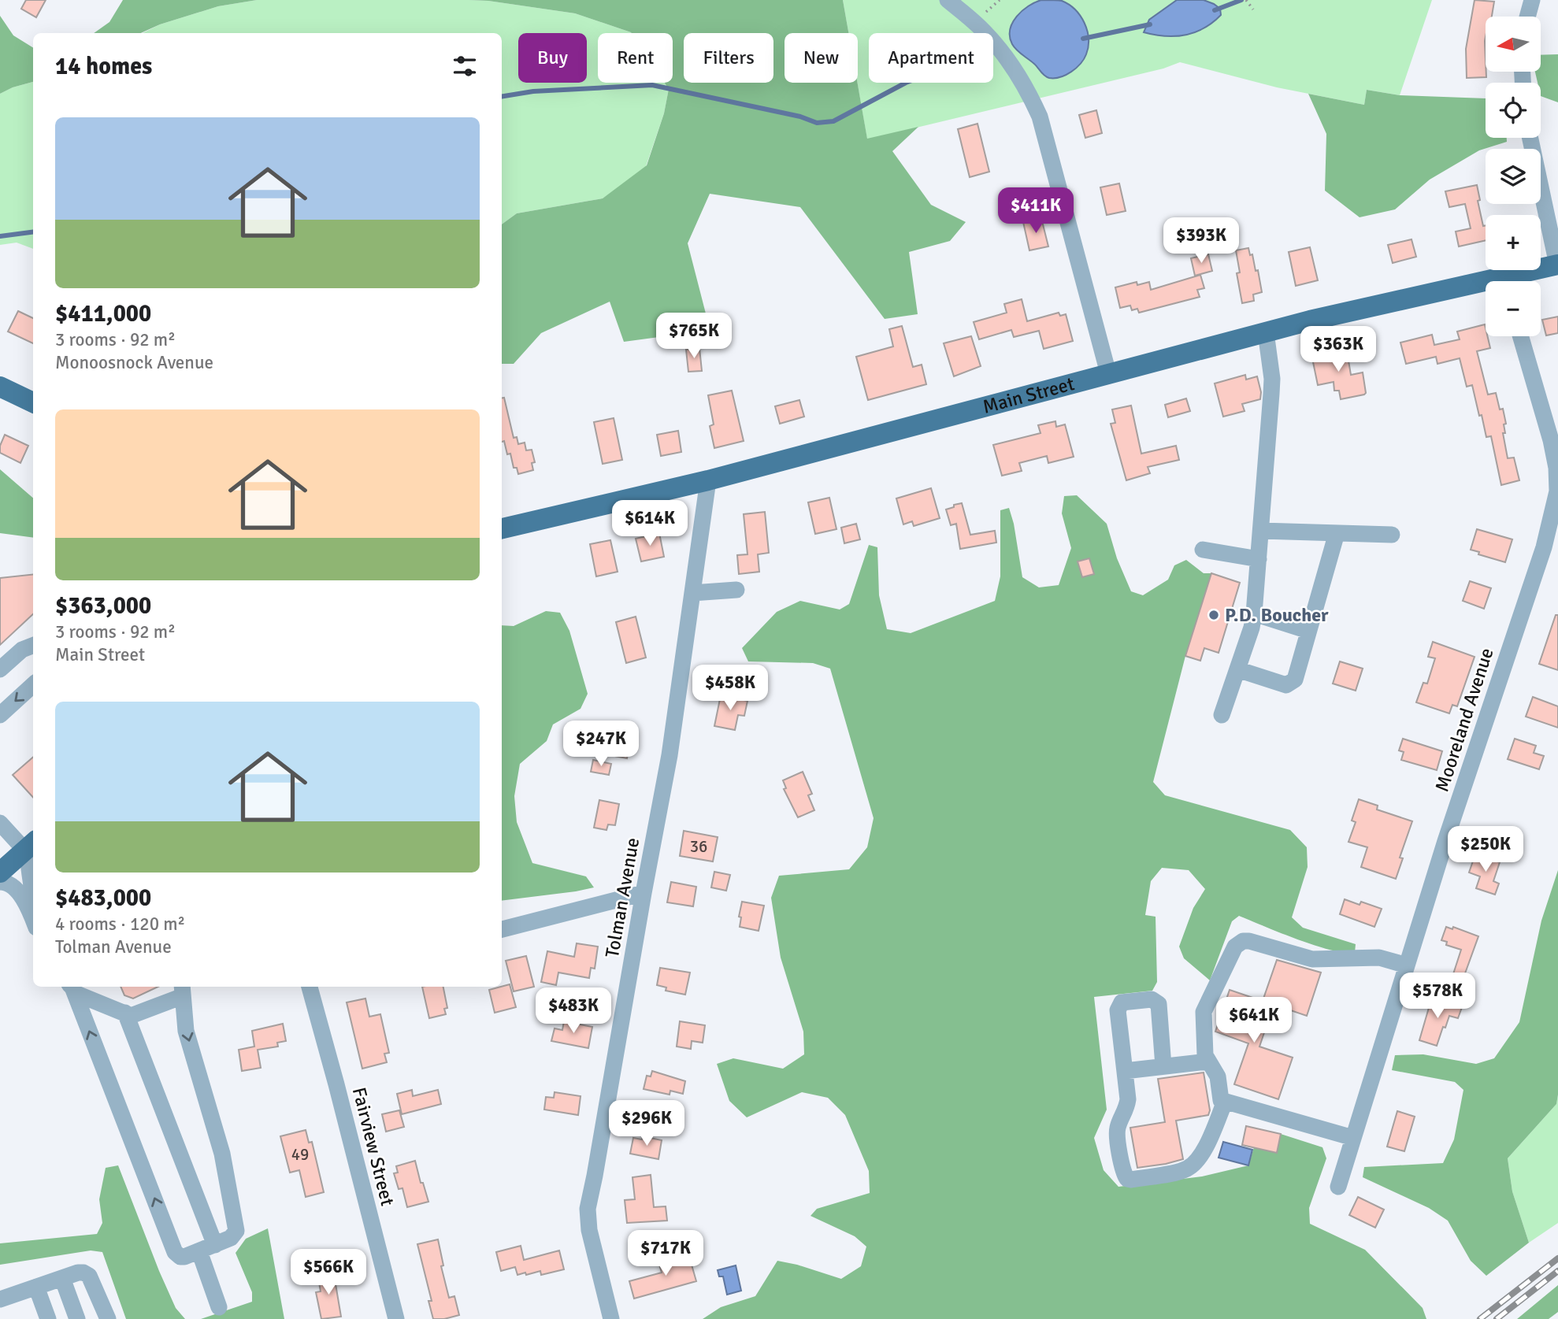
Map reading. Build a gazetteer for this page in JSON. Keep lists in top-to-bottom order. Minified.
{"streets":{"main road":["Main Street"],"street":["Mooreland Avenue","Tolman Avenue","Fairview Street"]},"crossings":[["Main Street","Tolman Avenue"]],"places":["P.D. Boucher"],"house_numbers":["36","49"],"north":"left","page":{"map_buttons":["+","−"],"chip":["Buy","Rent","Filters","New","Apartment"],"heading":"14 homes","list":[{"name":"$411,000","note":"3 rooms · 92 m² · Monoosnock Avenue"},{"name":"$363,000","note":"3 rooms · 92 m² · Main Street"},{"name":"$483,000","note":"4 rooms · 120 m² · Tolman Avenue"}],"price":["$411K","$393K","$765K","$363K","$614K","$458K","$247K","$250K","$578K","$483K","$641K","$296K","$717K","$566K"]}}
